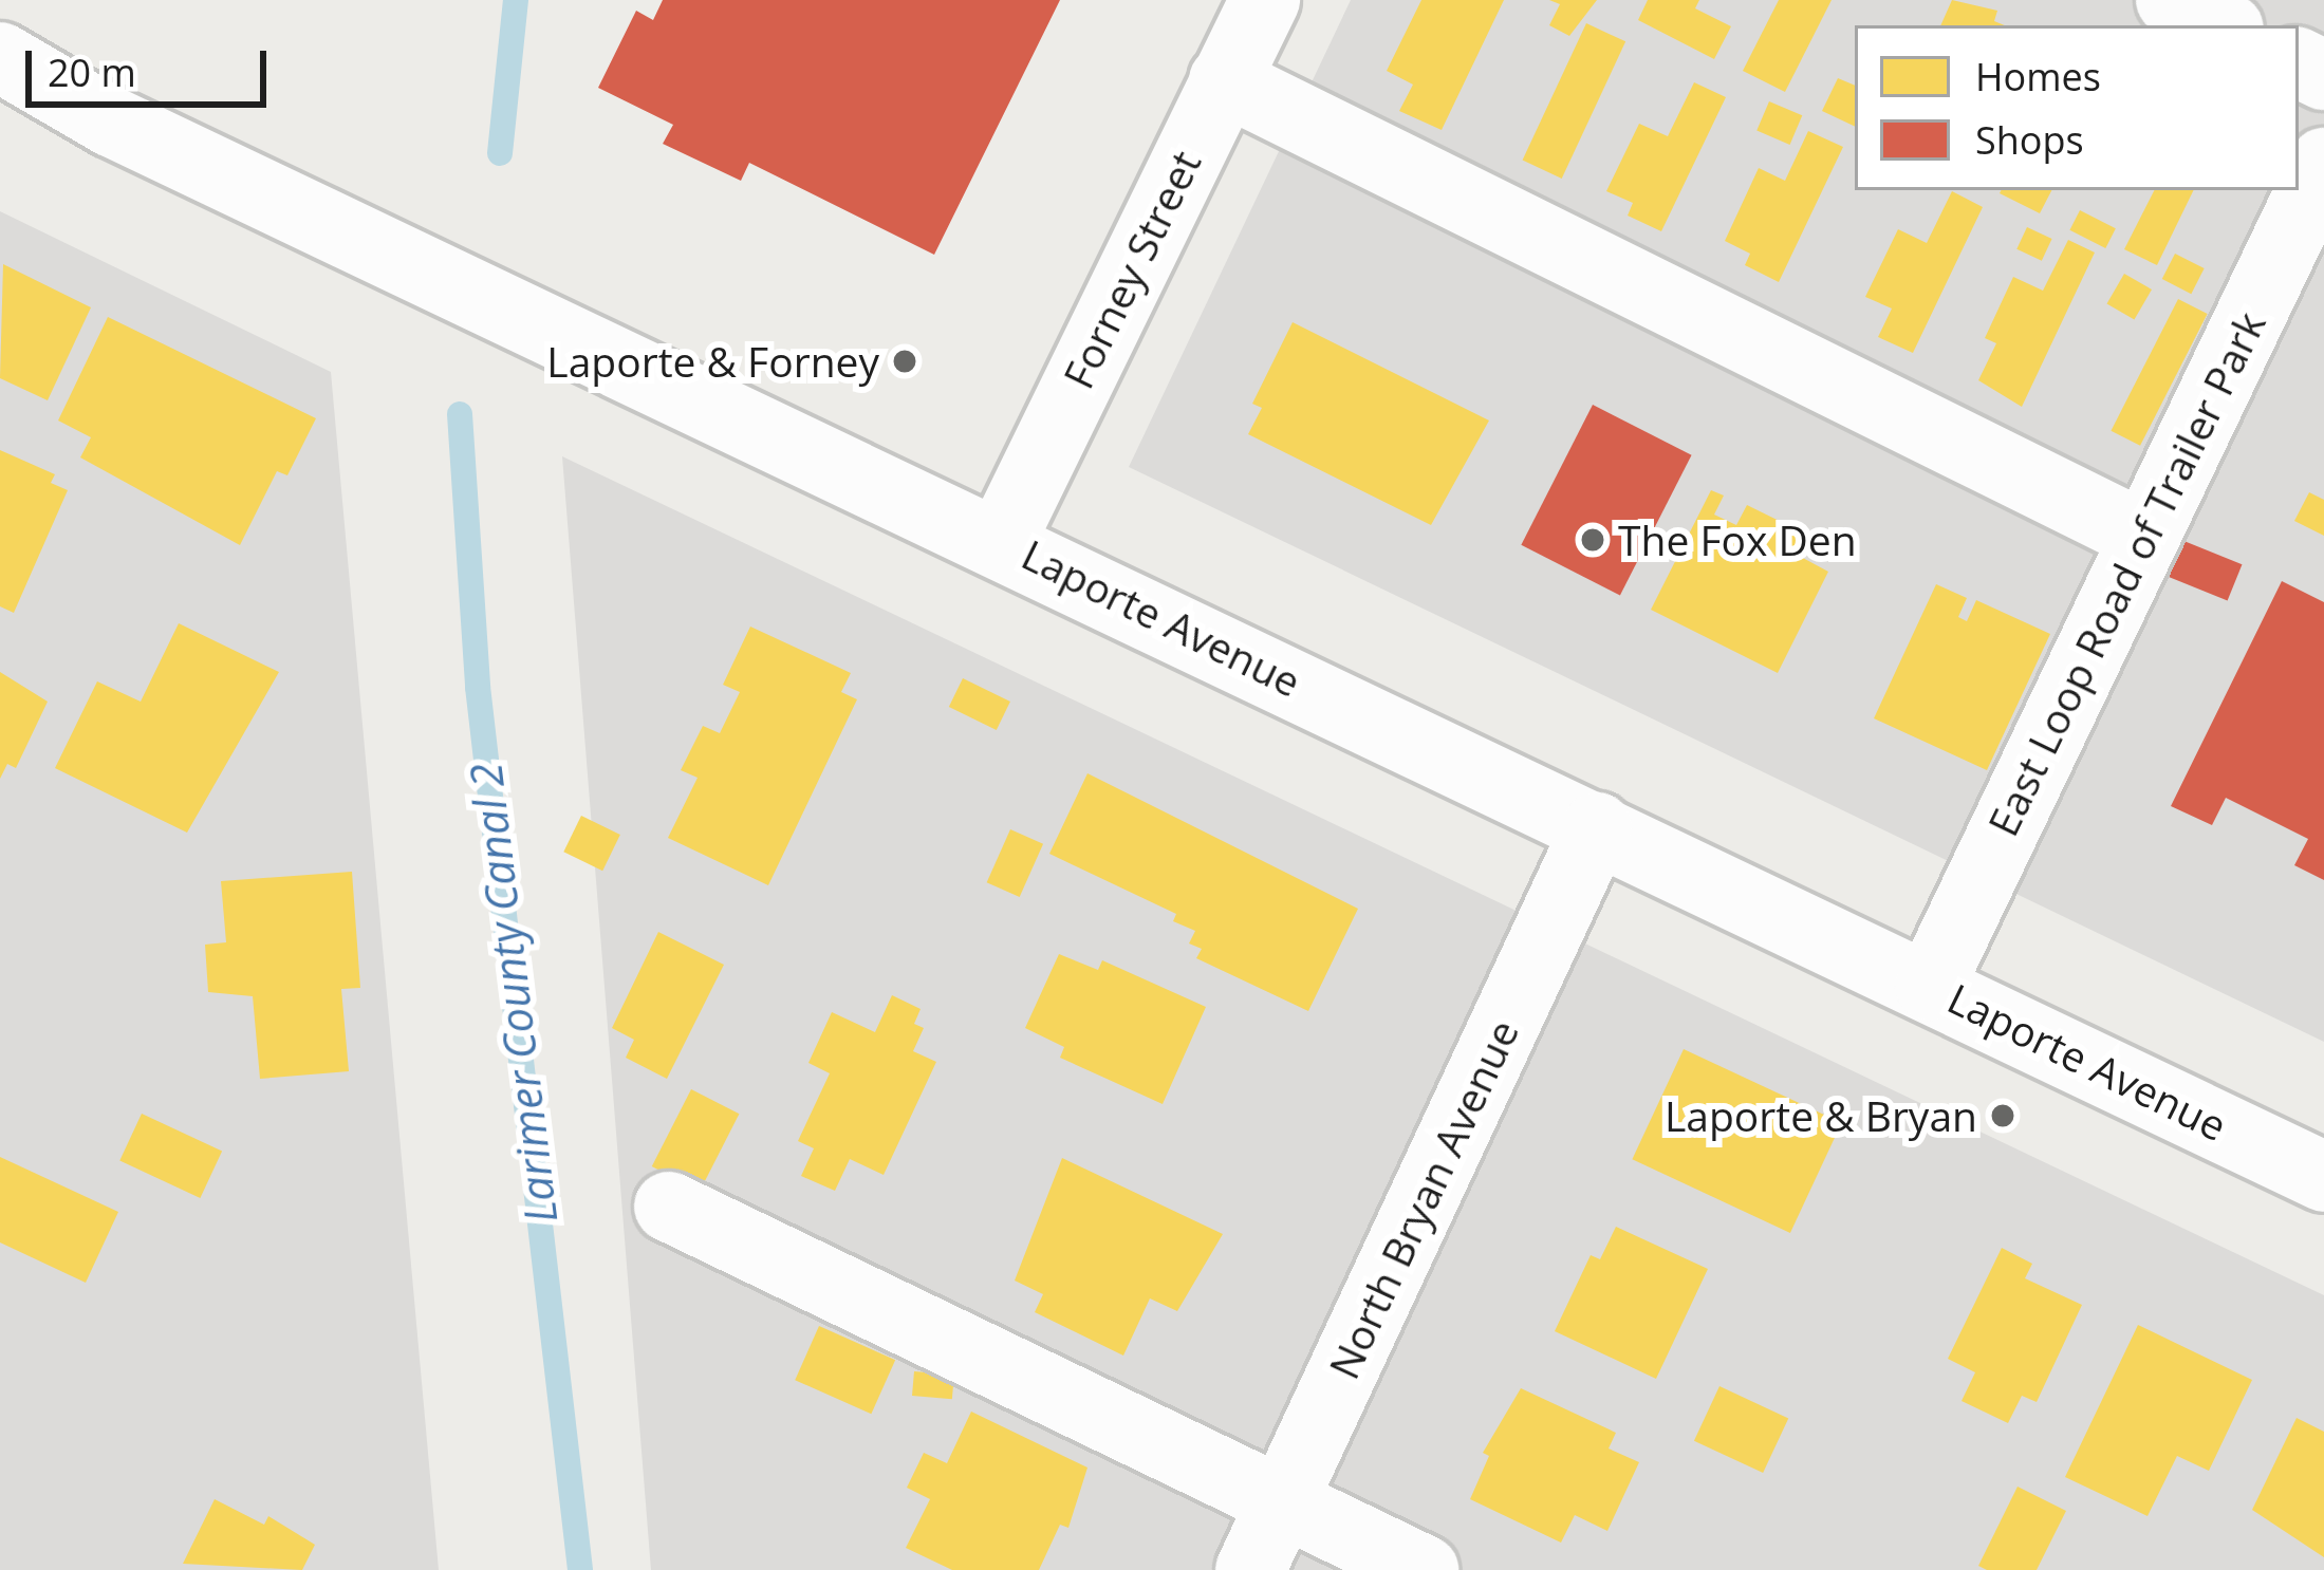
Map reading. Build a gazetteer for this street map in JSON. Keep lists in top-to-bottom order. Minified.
{"streets":{"street":["Forney Street","East Loop Road of Trailer Park","Laporte Avenue","North Bryan Avenue"]},"crossings":[["Forney Street","Laporte Avenue"],["East Loop Road of Trailer Park","Laporte Avenue"],["Laporte Avenue","North Bryan Avenue"]],"water":["Larimer County Canal 2"],"places":["Laporte & Forney","The Fox Den","Laporte & Bryan"],"legend":["Homes","Shops"],"scale_bar":"20 m"}
